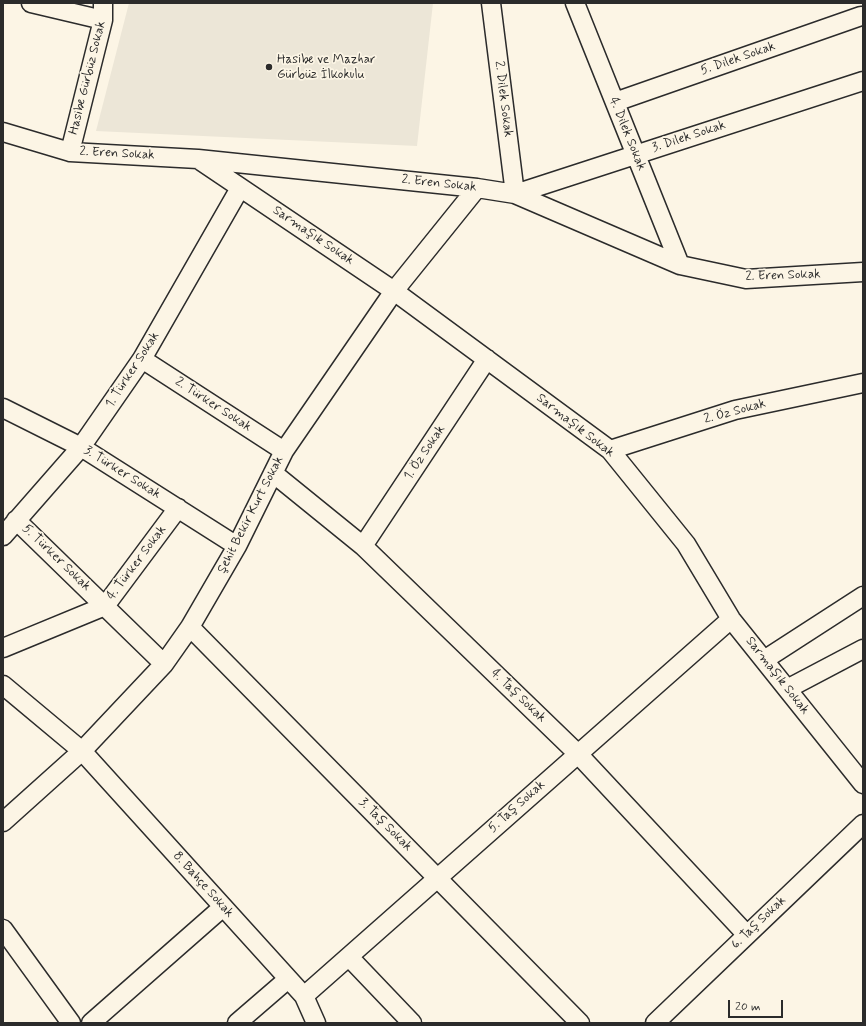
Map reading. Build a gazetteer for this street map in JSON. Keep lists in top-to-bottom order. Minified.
{"streets":{"street":["5. Dilek Sokak","Hasibe Gürbüz Sokak","2. Dilek Sokak","4. Dilek Sokak","3. Dilek Sokak","2. Eren Sokak","Sarmaşık Sokak","1. Türker Sokak","2. Türker Sokak","2. Öz Sokak","1. Öz Sokak","3. Türker Sokak","Şehit Bekir Kurt Sokak","5. Türker Sokak","4. Türker Sokak","4. Taş Sokak","5. Taş Sokak","3. Taş Sokak","8. Bahçe Sokak","6. Taş Sokak"]},"crossings":[["5. Dilek Sokak","4. Dilek Sokak"],["Hasibe Gürbüz Sokak","2. Eren Sokak"],["2. Dilek Sokak","3. Dilek Sokak"],["2. Dilek Sokak","2. Eren Sokak"],["4. Dilek Sokak","3. Dilek Sokak"],["4. Dilek Sokak","2. Eren Sokak"],["3. Dilek Sokak","2. Eren Sokak"],["2. Eren Sokak","Sarmaşık Sokak"],["2. Eren Sokak","Şehit Bekir Kurt Sokak"],["Sarmaşık Sokak","1. Türker Sokak"],["Sarmaşık Sokak","2. Öz Sokak"],["Sarmaşık Sokak","1. Öz Sokak"],["Sarmaşık Sokak","Şehit Bekir Kurt Sokak"],["Sarmaşık Sokak","5. Taş Sokak"],["1. Türker Sokak","2. Türker Sokak"],["1. Türker Sokak","3. Türker Sokak"],["1. Türker Sokak","5. Türker Sokak"],["2. Türker Sokak","Şehit Bekir Kurt Sokak"],["1. Öz Sokak","4. Taş Sokak"],["3. Türker Sokak","Şehit Bekir Kurt Sokak"],["3. Türker Sokak","4. Türker Sokak"],["Şehit Bekir Kurt Sokak","5. Türker Sokak"],["Şehit Bekir Kurt Sokak","4. Taş Sokak"],["Şehit Bekir Kurt Sokak","3. Taş Sokak"],["Şehit Bekir Kurt Sokak","8. Bahçe Sokak"],["5. Türker Sokak","4. Türker Sokak"],["4. Taş Sokak","5. Taş Sokak"],["4. Taş Sokak","6. Taş Sokak"],["5. Taş Sokak","3. Taş Sokak"],["5. Taş Sokak","8. Bahçe Sokak"]],"places":["Hasibe ve Mazhar Gürbüz İlkokulu"],"scale_bar":"20 m"}
